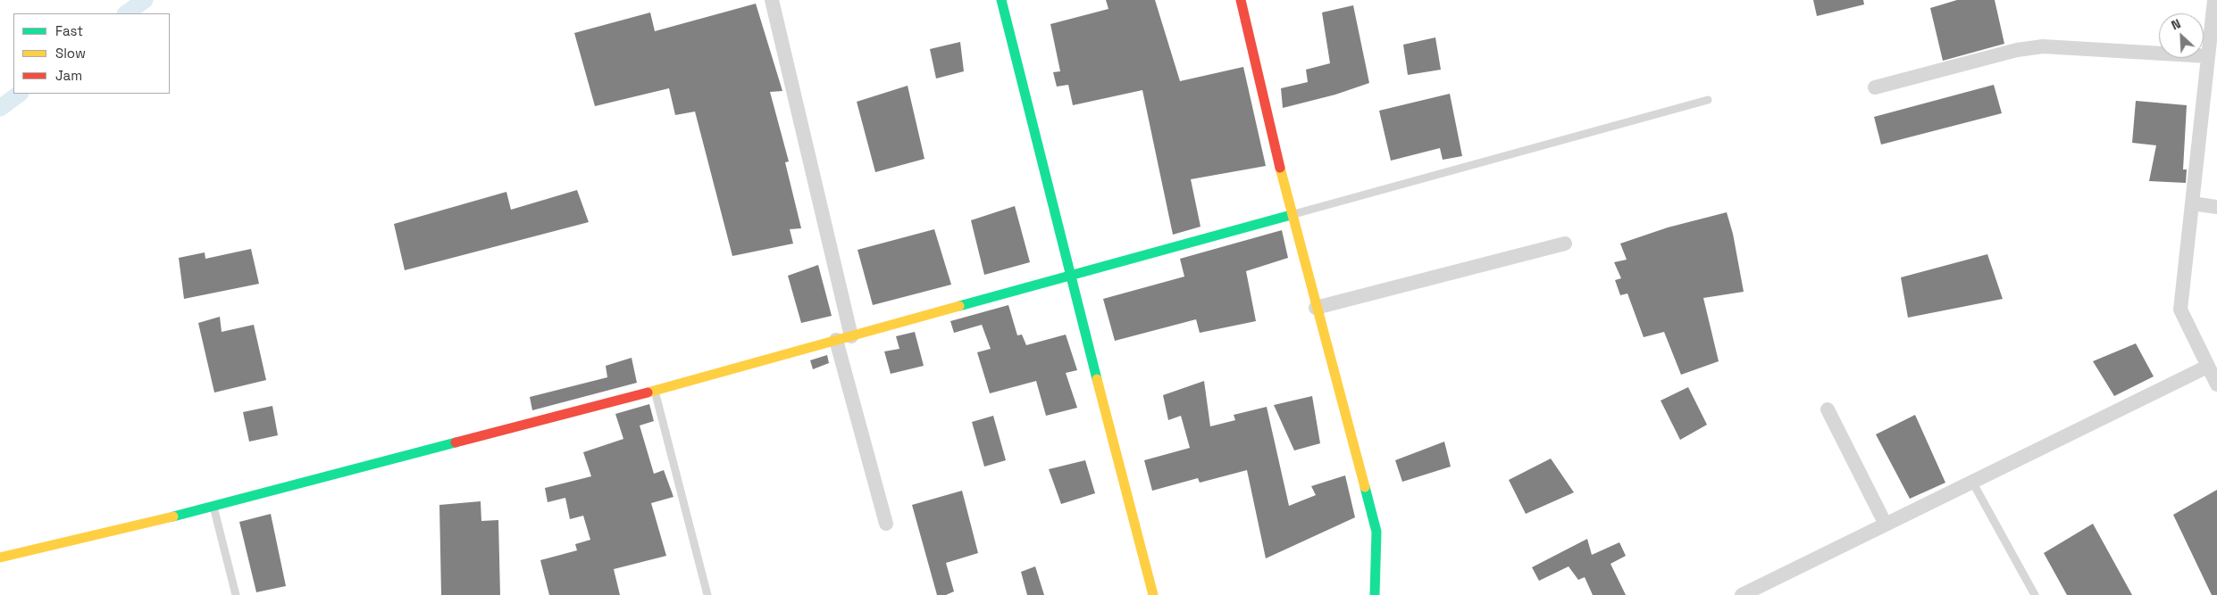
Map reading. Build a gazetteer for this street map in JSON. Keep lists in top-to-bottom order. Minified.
{"legend":["Fast","Slow","Jam"],"north":"top left"}
